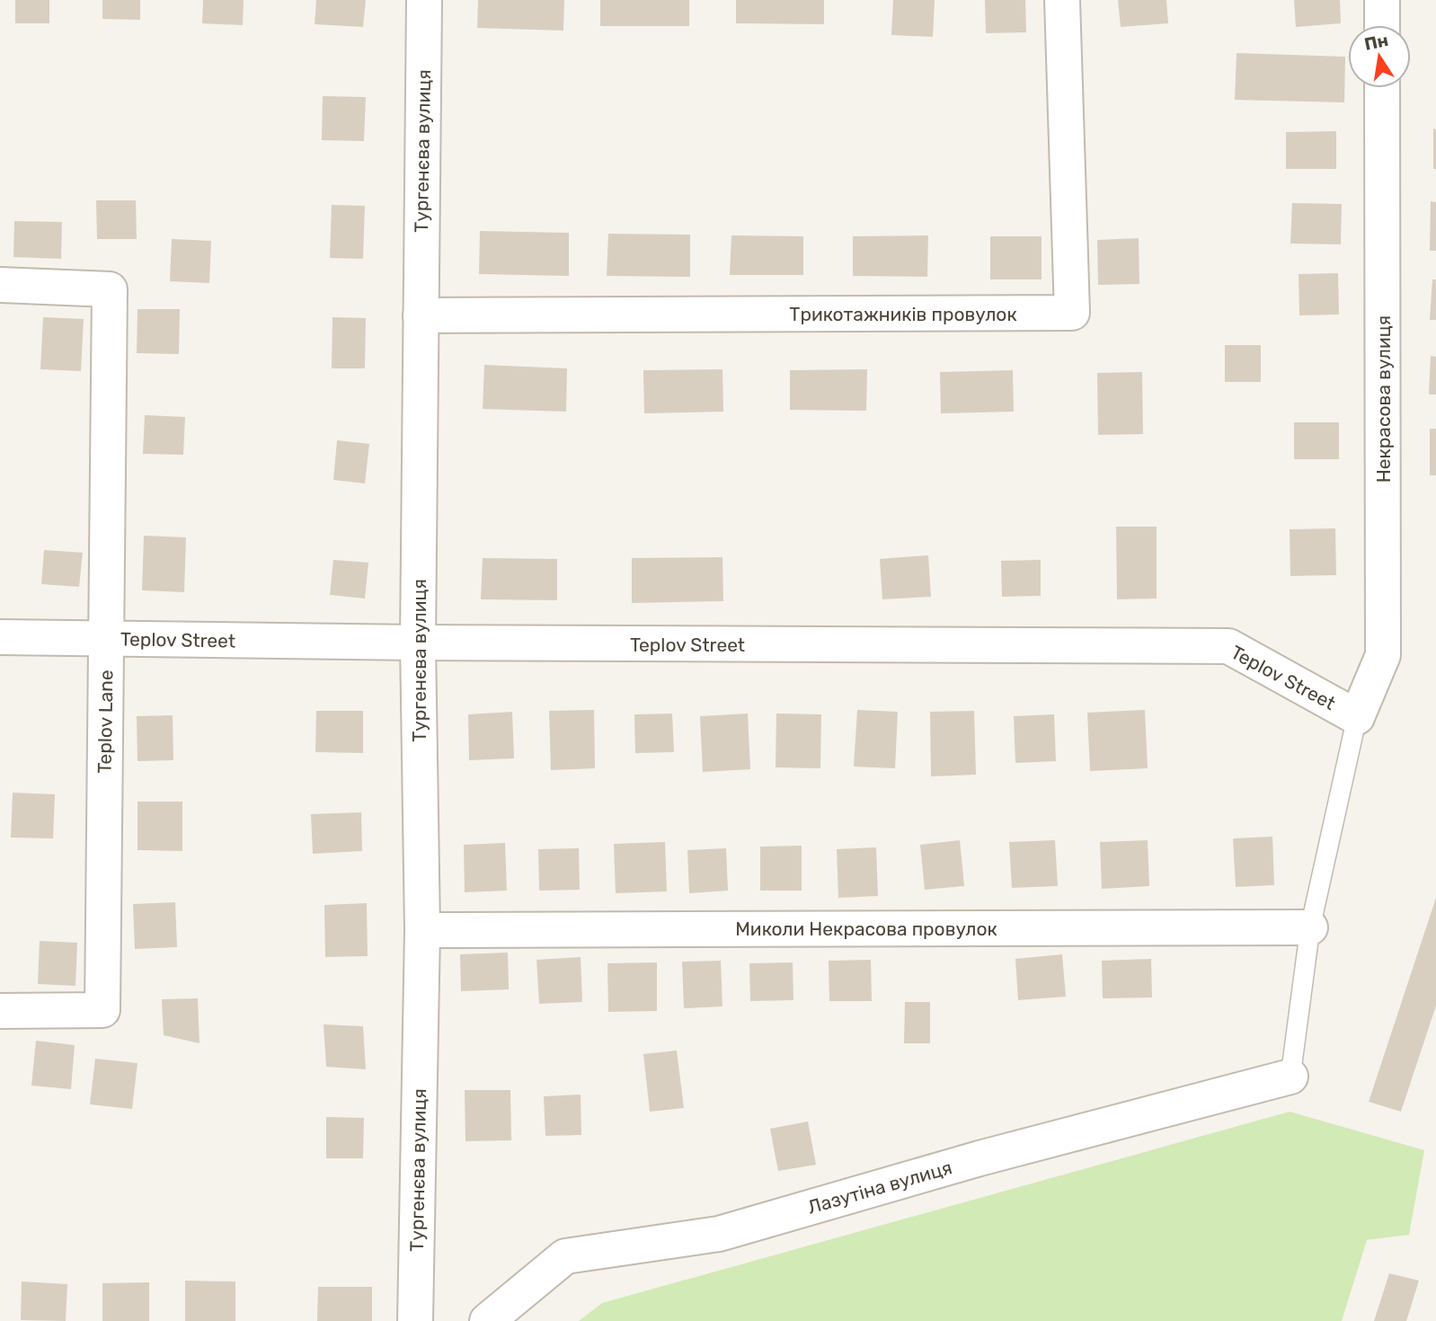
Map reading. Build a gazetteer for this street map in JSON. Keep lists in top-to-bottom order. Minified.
{"streets":{"street":["Тургенєва вулиця","Трикотажників провулок","Некрасова вулиця","Teplov Street","Teplov Lane","Миколи Некрасова провулок","Лазутіна вулиця"]},"crossings":[["Тургенєва вулиця","Трикотажників провулок"],["Тургенєва вулиця","Teplov Street"],["Тургенєва вулиця","Миколи Некрасова провулок"],["Некрасова вулиця","Teplov Street"],["Teplov Street","Teplov Lane"]],"north":"top"}
